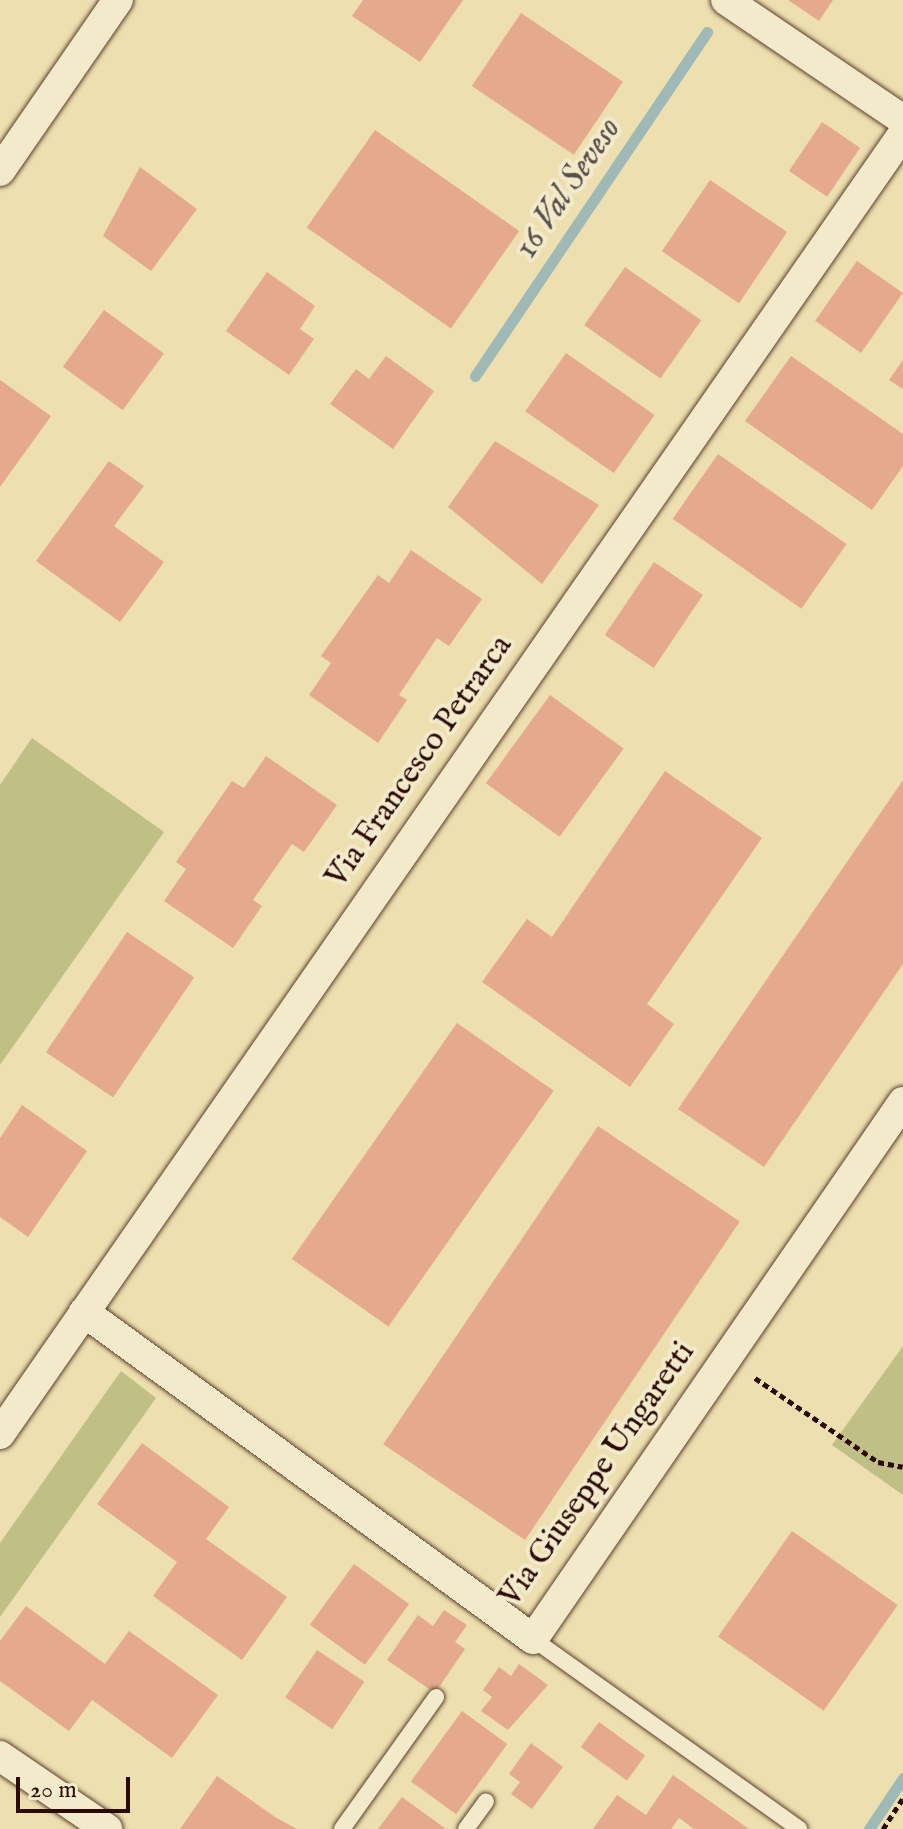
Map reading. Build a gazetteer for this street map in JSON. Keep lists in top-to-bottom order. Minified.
{"streets":{"street":["Via Francesco Petrarca","Via Giuseppe Ungaretti"]},"crossings":[["Via Francesco Petrarca","Via Giuseppe Ungaretti"]],"water":["16 Val Seveso"],"scale_bar":"20 m"}
